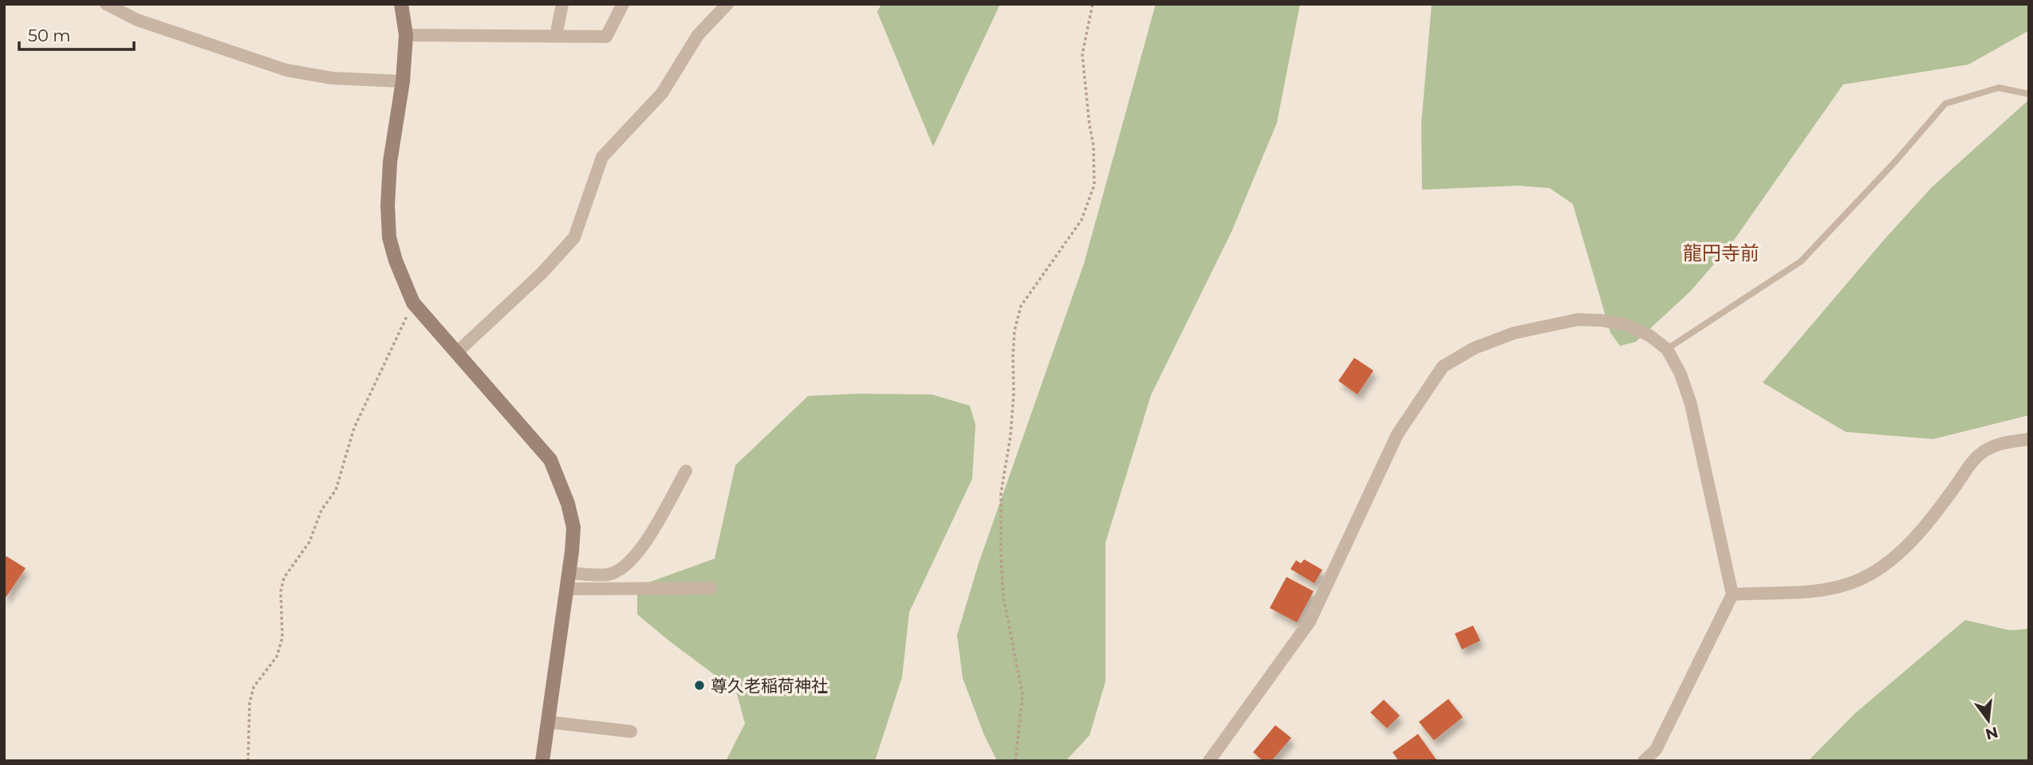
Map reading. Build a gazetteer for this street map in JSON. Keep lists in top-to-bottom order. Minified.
{"districts":["龍円寺前"],"places":["尊久老稲荷神社"],"scale_bar":"50 m","north":"bottom"}
